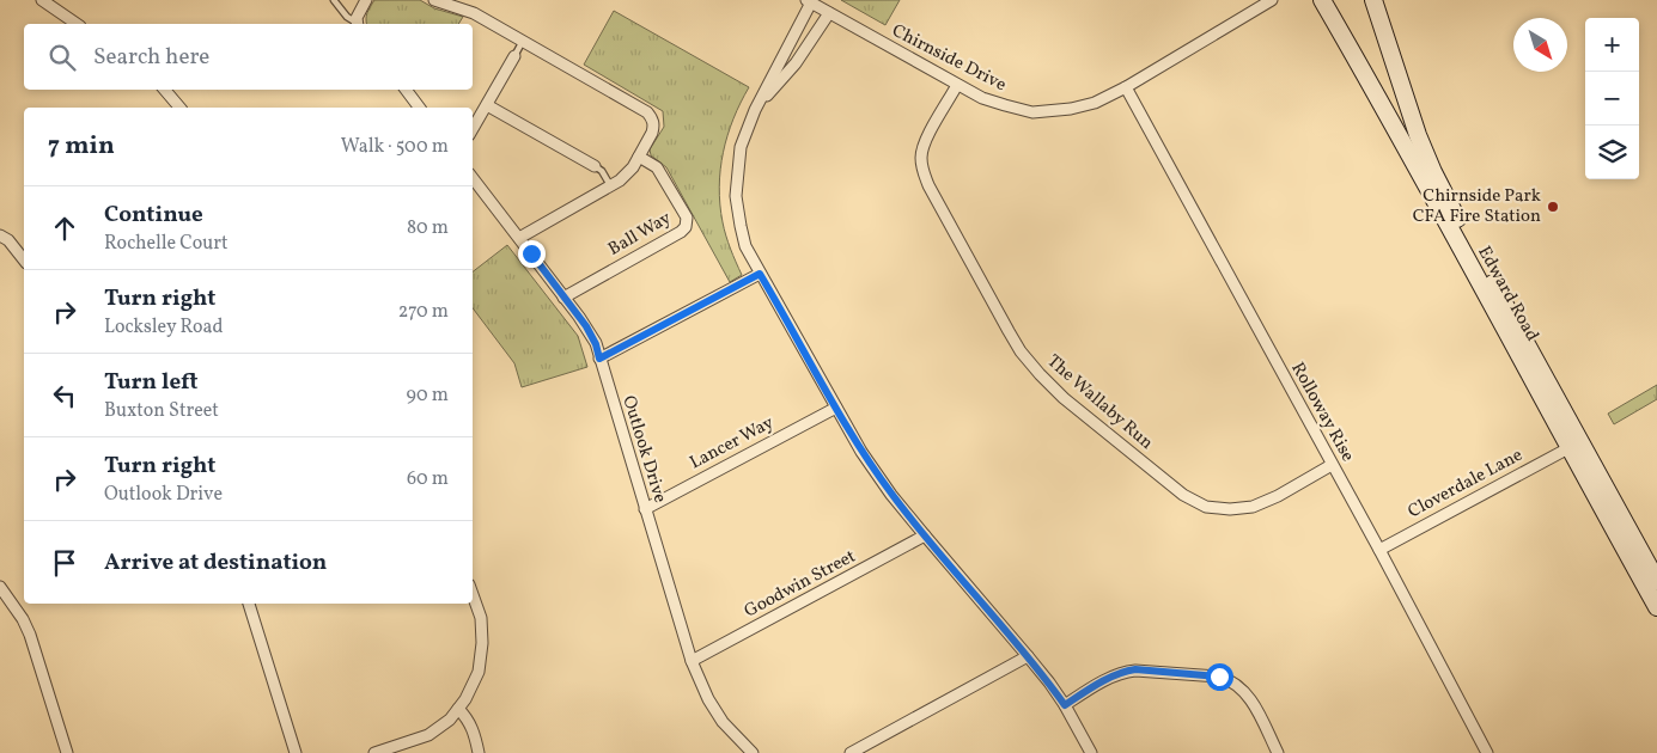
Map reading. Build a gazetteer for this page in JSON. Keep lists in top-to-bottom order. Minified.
{"streets":{"main road":["Edward Road"],"street":["Chirnside Drive","Ball Way","The Wallaby Run","Rolloway Rise","Lancer Way","Outlook Drive","Cloverdale Lane","Goodwin Street"]},"crossings":[["Chirnside Drive","The Wallaby Run"],["Chirnside Drive","Rolloway Rise"],["Ball Way","Outlook Drive"],["Edward Road","Cloverdale Lane"],["The Wallaby Run","Rolloway Rise"],["Rolloway Rise","Cloverdale Lane"],["Lancer Way","Outlook Drive"],["Outlook Drive","Goodwin Street"]],"places":["Chirnside Park CFA Fire Station"],"north":"bottom right","page":{"map_buttons":["+","−"],"search":"Search here","heading":["7 min","Walk · 500 m"],"list":[["Continue","Rochelle Court","80 m"],["Turn right","Locksley Road","270 m"],["Turn left","Buxton Street","90 m"],["Turn right","Outlook Drive","60 m"],"Arrive at destination"]}}
